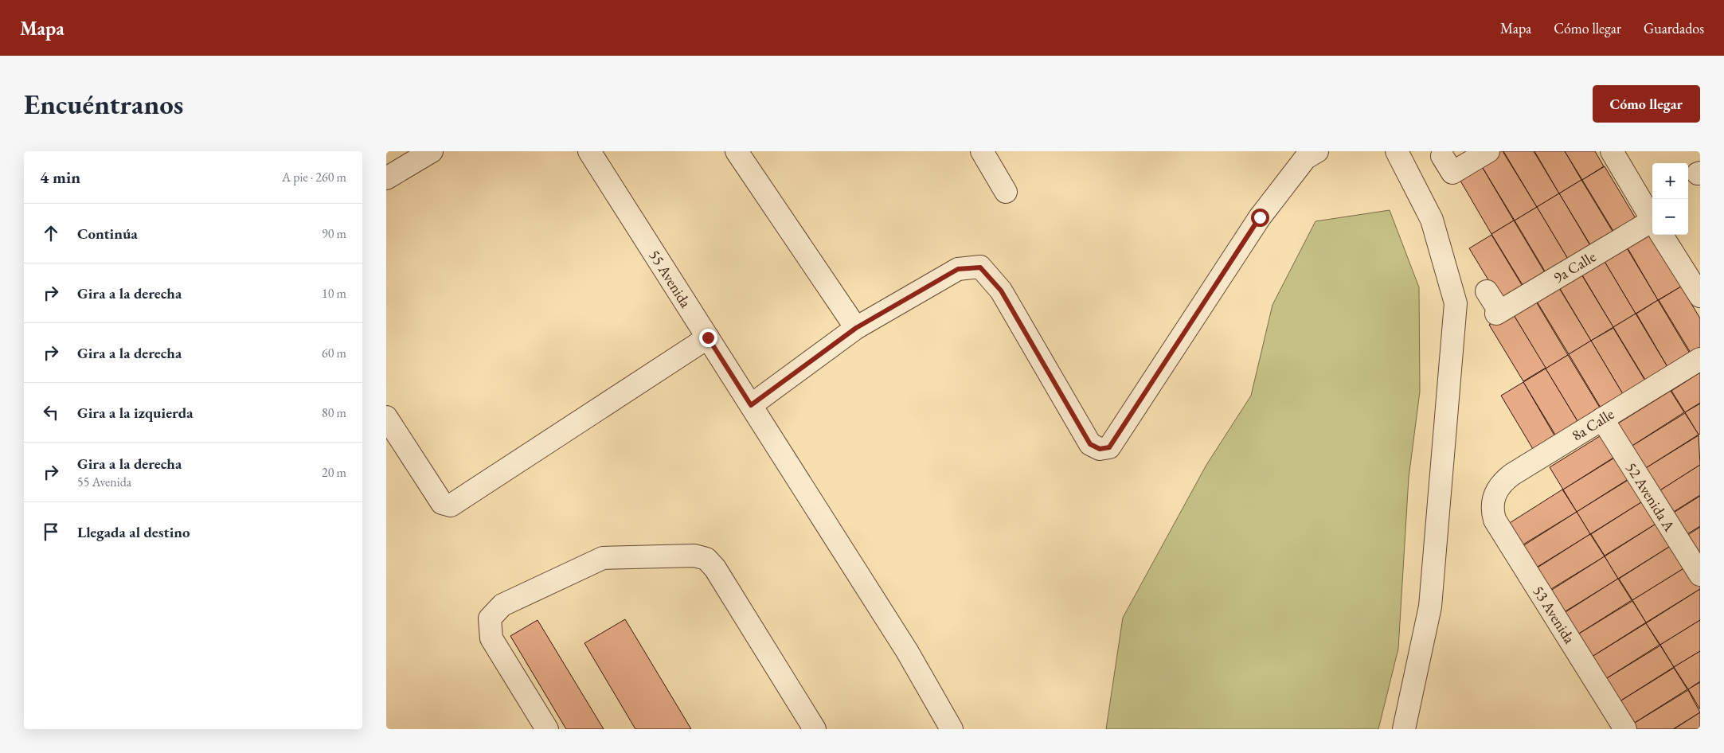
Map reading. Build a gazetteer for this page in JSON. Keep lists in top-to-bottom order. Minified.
{"streets":{"street":["9a Calle","55 Avenida","8a Calle","52 Avenida A","53 Avenida"]},"crossings":[["8a Calle","52 Avenida A"],["8a Calle","53 Avenida"]],"page":{"header":"Mapa","nav":["Mapa","Cómo llegar","Guardados"],"buttons":"Cómo llegar","title":"Encuéntranos","heading":["4 min","A pie · 260 m"],"map_buttons":["+","−"],"list":[["Continúa","90 m"],["Gira a la derecha","10 m"],["Gira a la derecha","60 m"],["Gira a la izquierda","80 m"],["Gira a la derecha","55 Avenida","20 m"],"Llegada al destino"]}}
